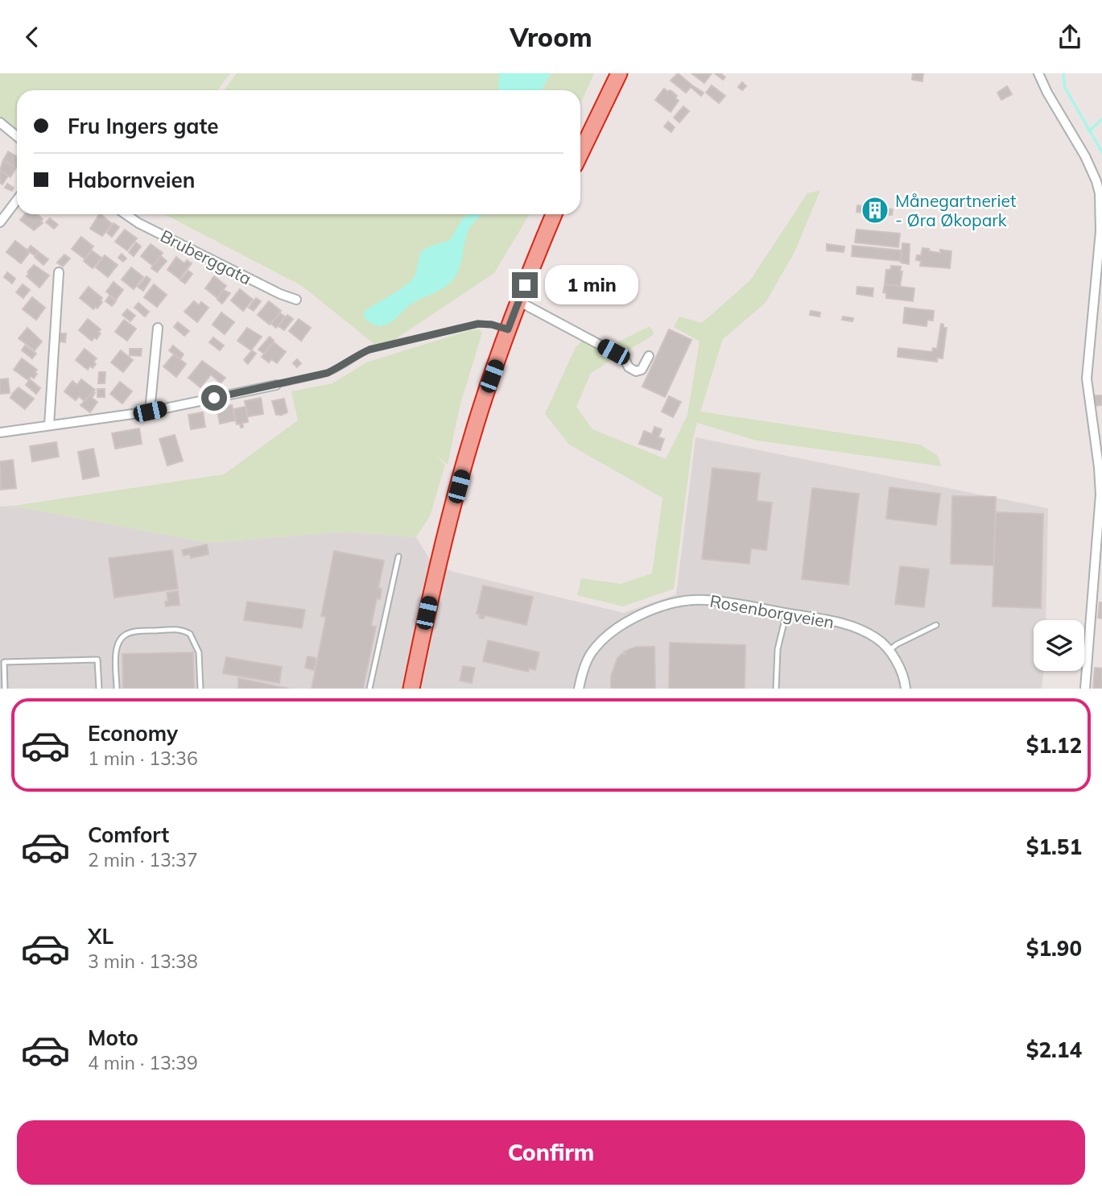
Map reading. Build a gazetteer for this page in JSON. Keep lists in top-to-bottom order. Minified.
{"streets":{"street":["Bruberggata","Rosenborgveien"]},"places":{"building":["Månegartneriet - Øra Økopark"]},"page":{"header":"Vroom","banner":["Fru Ingers gate","Habornveien"],"bubble":"1 min","list":[{"name":"Economy","note":"1 min · 13:36","value":"$1.12"},{"name":"Comfort","note":"2 min · 13:37","value":"$1.51"},{"name":"XL","note":"3 min · 13:38","value":"$1.90"},{"name":"Moto","note":"4 min · 13:39","value":"$2.14"}],"buttons":"Confirm"}}
